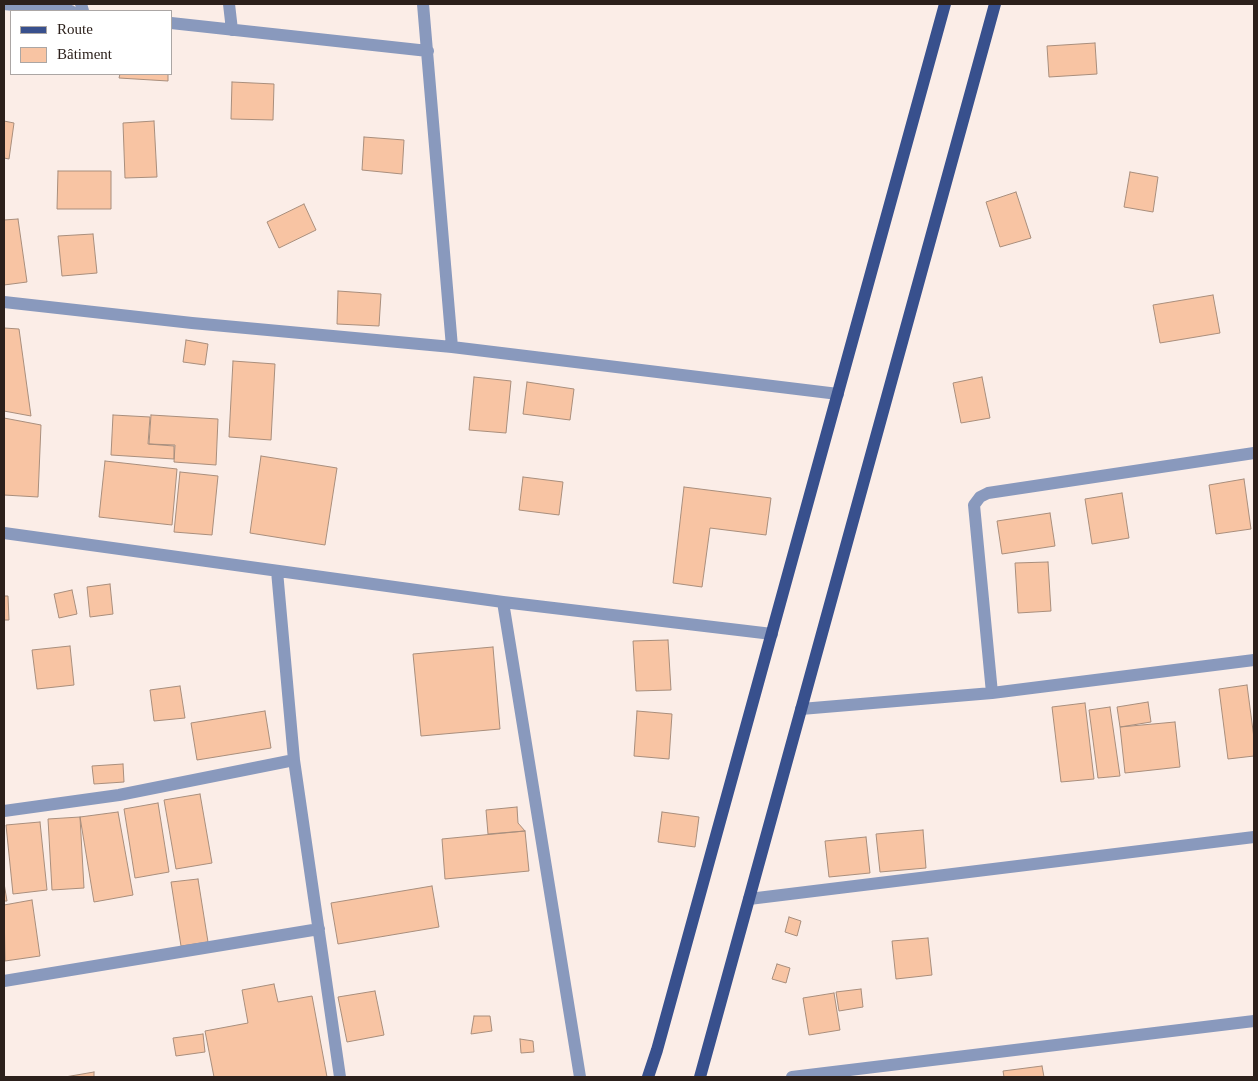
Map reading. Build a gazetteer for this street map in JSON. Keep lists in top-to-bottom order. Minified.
{"legend":["Route","Bâtiment"]}
